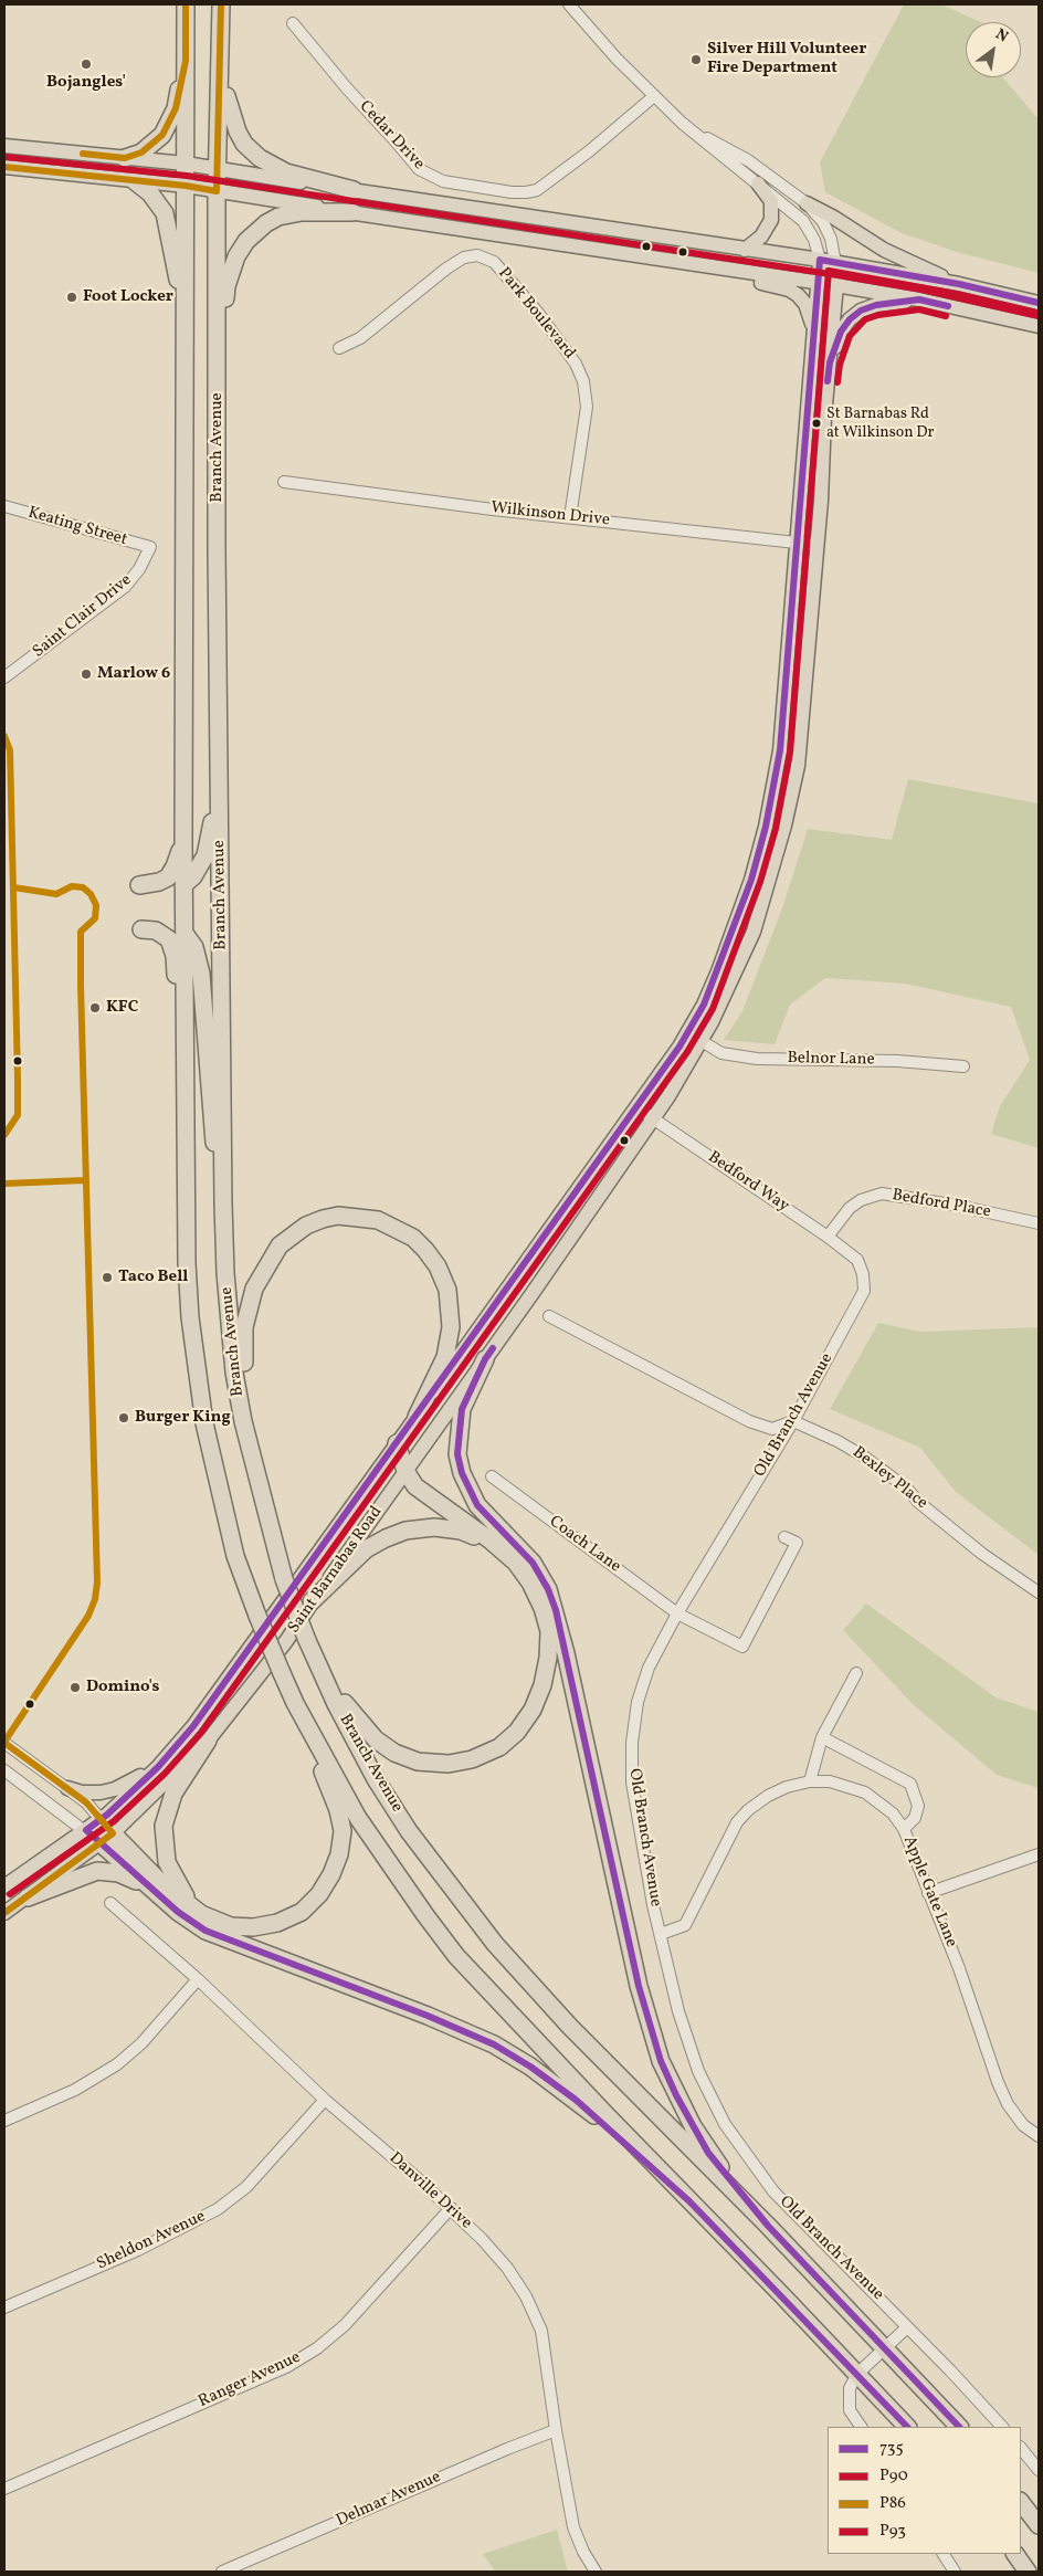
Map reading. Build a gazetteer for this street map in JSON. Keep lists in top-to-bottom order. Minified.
{"streets":{"highway":["Branch Avenue"],"main road":["Saint Barnabas Road"],"street":["Cedar Drive","Park Boulevard","Wilkinson Drive","Keating Street","Saint Clair Drive","Belnor Lane","Bedford Way","Bedford Place","Old Branch Avenue","Bexley Place","Coach Lane","Apple Gate Lane","Danville Drive","Sheldon Avenue","Ranger Avenue","Delmar Avenue"]},"crossings":[["Park Boulevard","Wilkinson Drive"],["Wilkinson Drive","Saint Barnabas Road"],["Keating Street","Saint Clair Drive"],["Belnor Lane","Saint Barnabas Road"],["Bedford Way","Bedford Place"],["Bedford Way","Old Branch Avenue"],["Bedford Way","Saint Barnabas Road"],["Old Branch Avenue","Bexley Place"],["Old Branch Avenue","Coach Lane"],["Old Branch Avenue","Apple Gate Lane"],["Danville Drive","Sheldon Avenue"],["Danville Drive","Ranger Avenue"],["Danville Drive","Delmar Avenue"]],"places":["Silver Hill Volunteer Fire Department","Bojangles'","Foot Locker","St Barnabas Rd at Wilkinson Dr","Marlow 6","KFC","Taco Bell","Burger King","Domino's"],"lines":["transit line P86","transit line P93","transit line 735","transit line P90"],"legend":["735","P90","P86","P93"],"north":"top right"}
